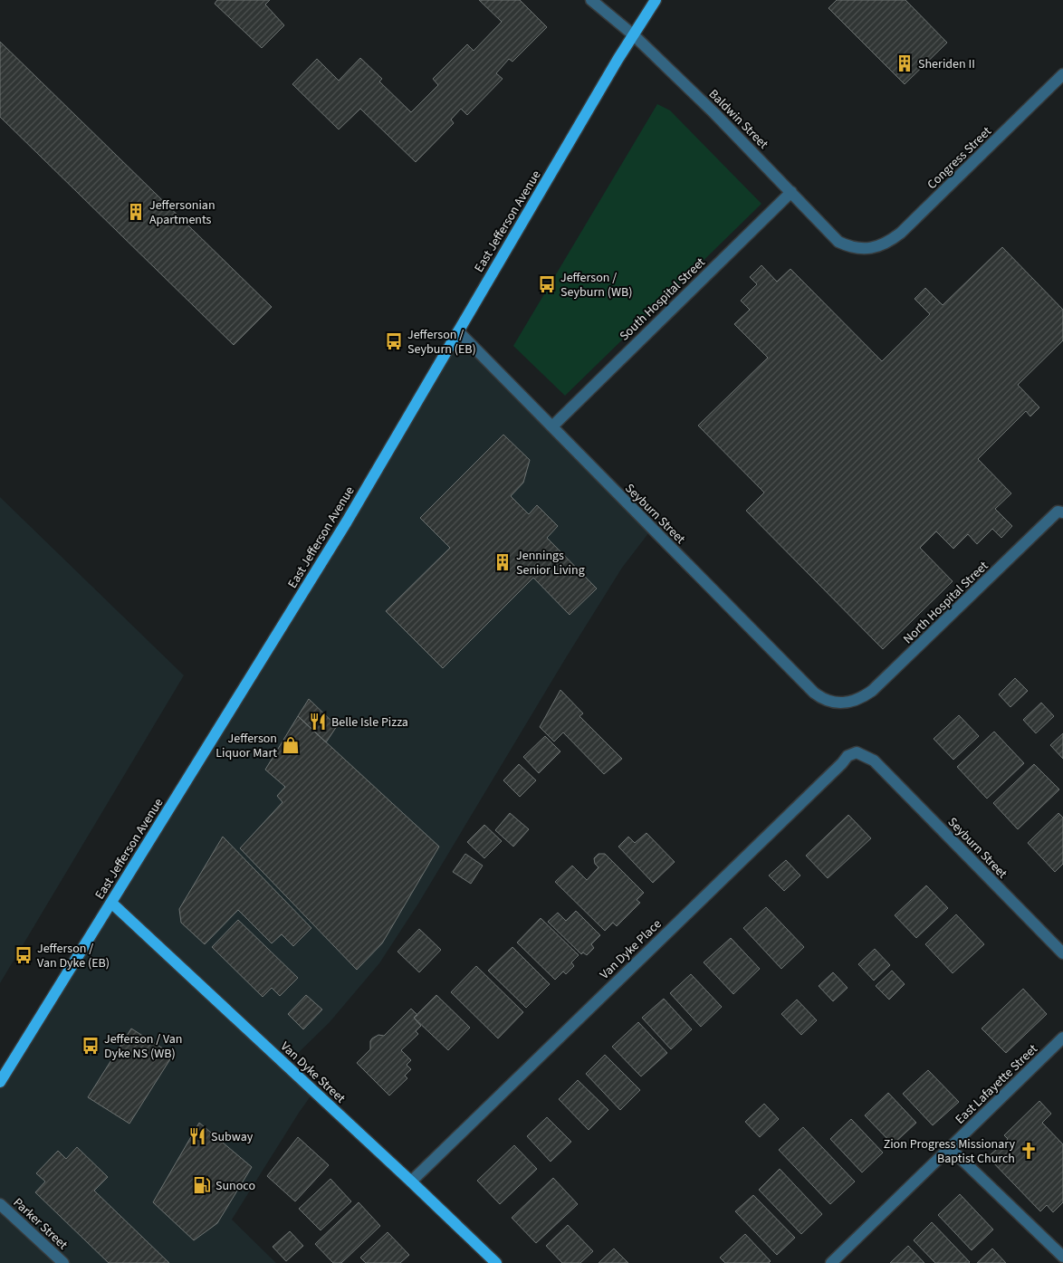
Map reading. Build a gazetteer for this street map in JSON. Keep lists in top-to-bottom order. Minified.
{"streets":{"main road":["East Jefferson Avenue","Van Dyke Street"],"street":["Baldwin Street","Congress Street","South Hospital Street","Seyburn Street","North Hospital Street","Van Dyke Place","East Lafayette Street","Parker Street"]},"crossings":[["Baldwin Street","Congress Street"],["Baldwin Street","East Jefferson Avenue"],["Baldwin Street","South Hospital Street"],["East Jefferson Avenue","Seyburn Street"],["East Jefferson Avenue","Van Dyke Street"],["South Hospital Street","Seyburn Street"],["Seyburn Street","North Hospital Street"],["Seyburn Street","Van Dyke Place"],["Van Dyke Place","Van Dyke Street"]],"places":{"building":["Sheriden II","Jeffersonian Apartments","Jennings Senior Living"],"bus stop":["Jefferson / Seyburn (WB)","Jefferson / Seyburn (EB)","Jefferson / Van Dyke (EB)","Jefferson / Van Dyke NS (WB)"],"restaurant":["Belle Isle Pizza","Subway"],"shop":["Jefferson Liquor Mart"],"church":["Zion Progress Missionary Baptist Church"],"fuel station":["Sunoco"]}}
